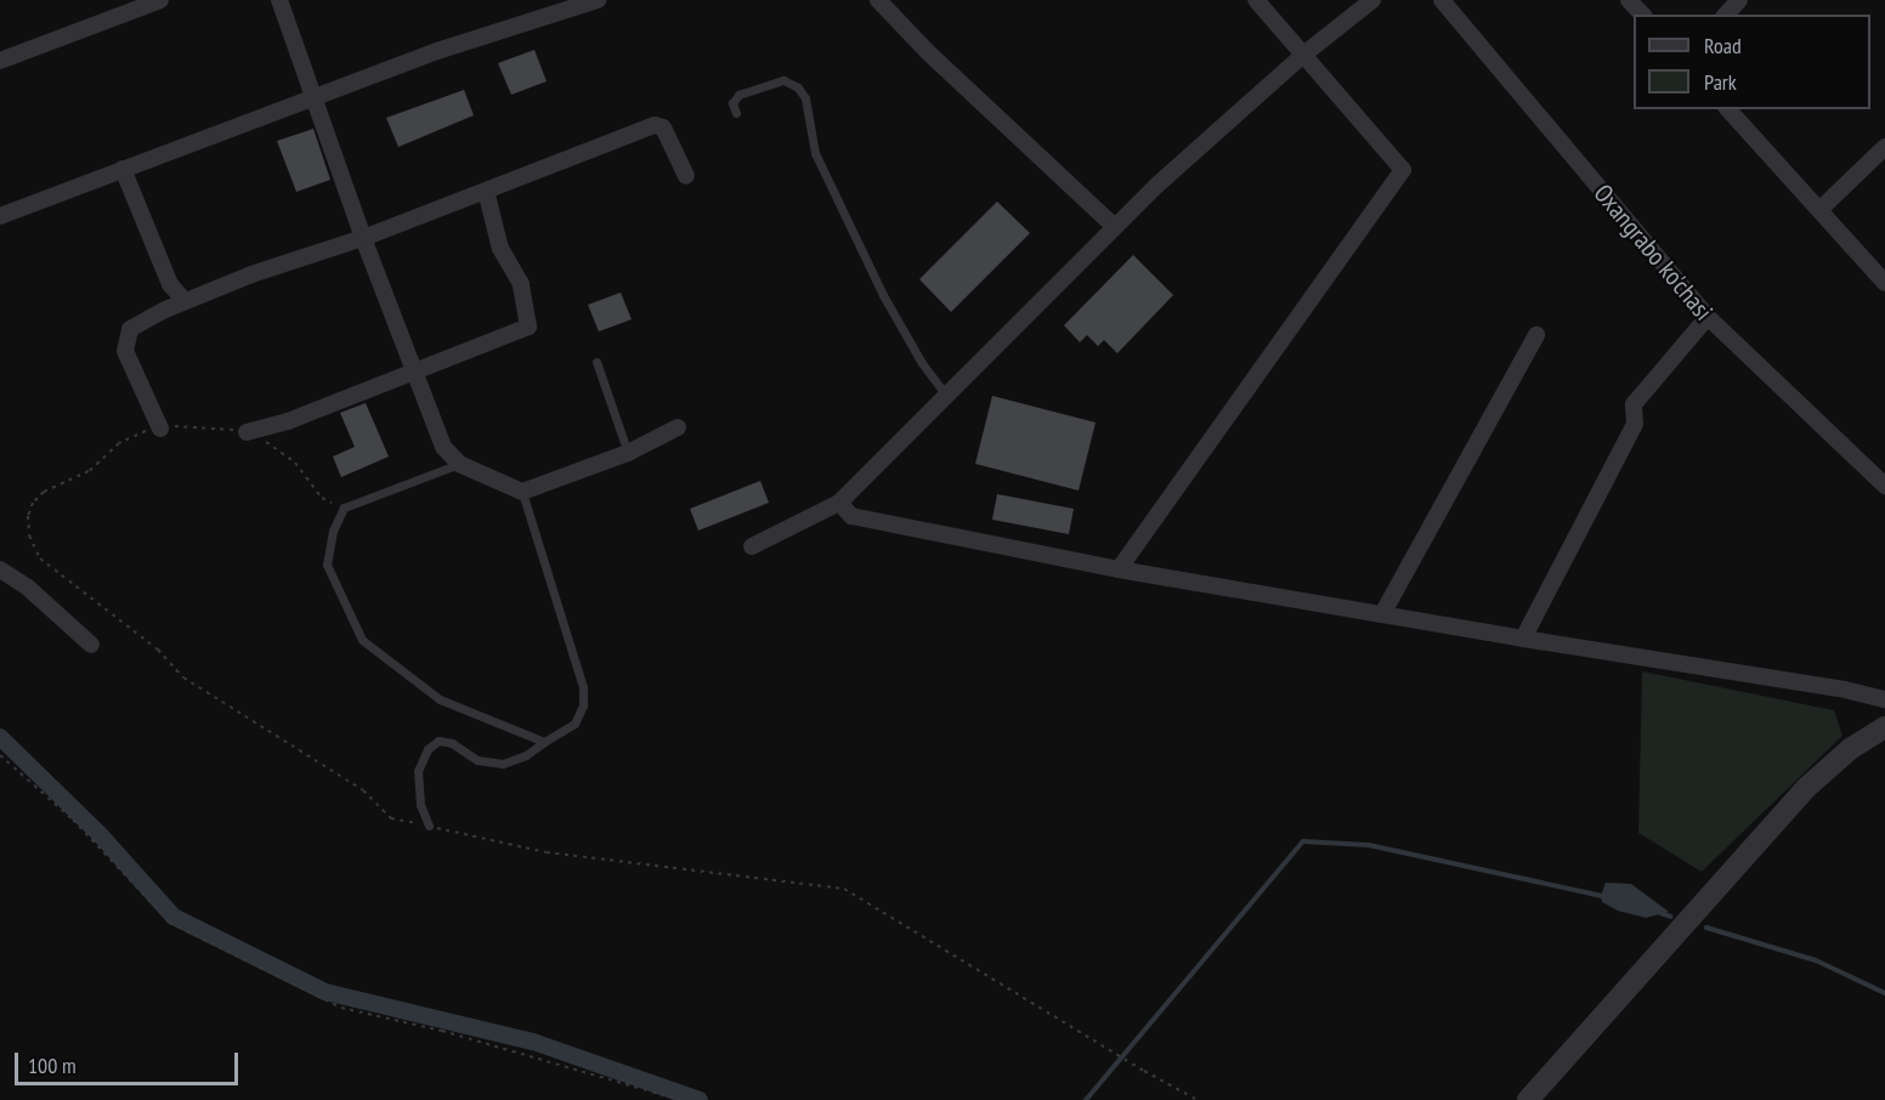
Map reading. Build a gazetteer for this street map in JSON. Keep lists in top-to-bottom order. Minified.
{"streets":{"street":["Oxangrabo ko'chasi"]},"legend":["Road","Park"],"scale_bar":"100 m"}
